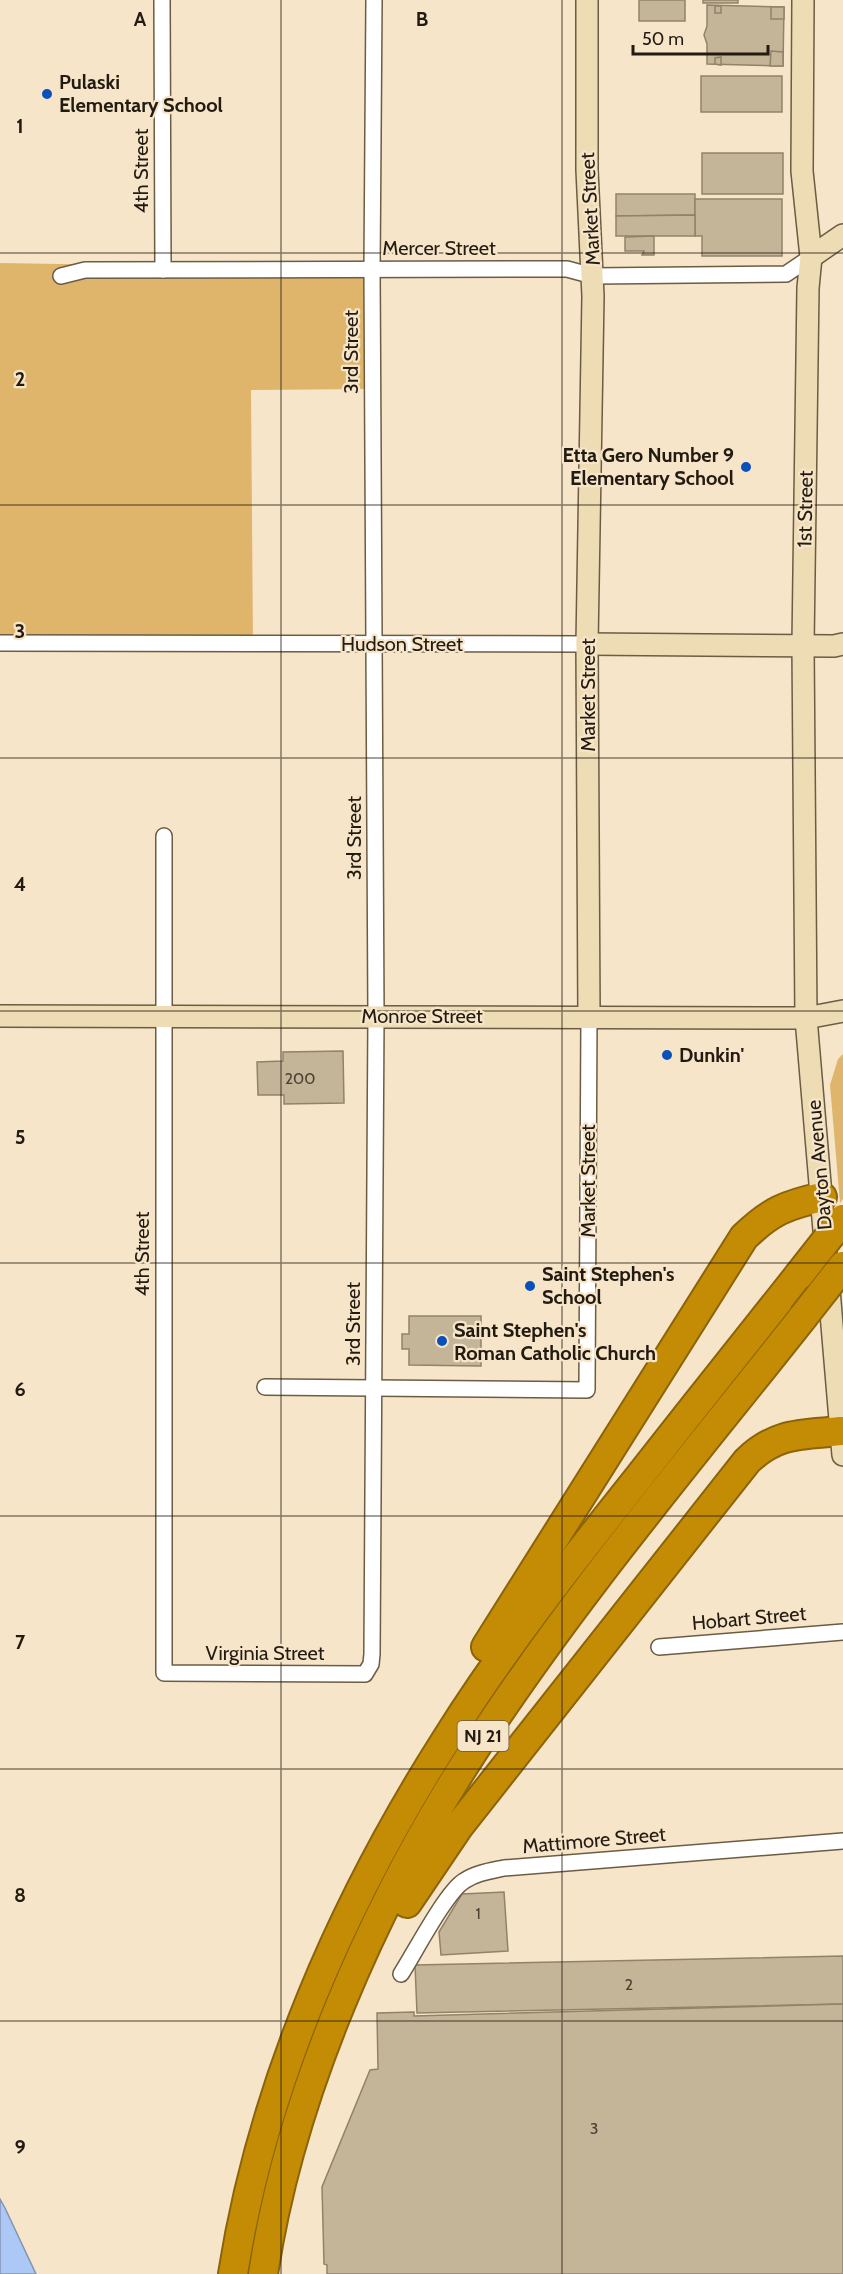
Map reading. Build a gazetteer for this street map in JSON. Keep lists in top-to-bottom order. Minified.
{"streets":{"highway":["NJ 21"],"street":["4th Street","Market Street","Mercer Street","3rd Street","1st Street","Hudson Street","Monroe Street","Dayton Avenue","Hobart Street","Virginia Street","Mattimore Street"]},"crossings":[["4th Street","Mercer Street"],["4th Street","Monroe Street"],["4th Street","Virginia Street"],["Market Street","Mercer Street"],["Market Street","3rd Street"],["Market Street","Hudson Street"],["Market Street","Monroe Street"],["Mercer Street","3rd Street"],["Mercer Street","1st Street"],["3rd Street","Hudson Street"],["3rd Street","Monroe Street"],["3rd Street","Virginia Street"],["1st Street","Hudson Street"],["1st Street","Monroe Street"],["1st Street","Dayton Avenue"],["Monroe Street","Dayton Avenue"]],"places":["Pulaski Elementary School","Etta Gero Number 9 Elementary School","Dunkin'","Saint Stephen's School","Saint Stephen's Roman Catholic Church"],"house_numbers":["200","1","2","3"],"scale_bar":"50 m","grid":{"columns":["A","B"],"rows":["1","2","3","4","5","6","7","8","9"]}}
